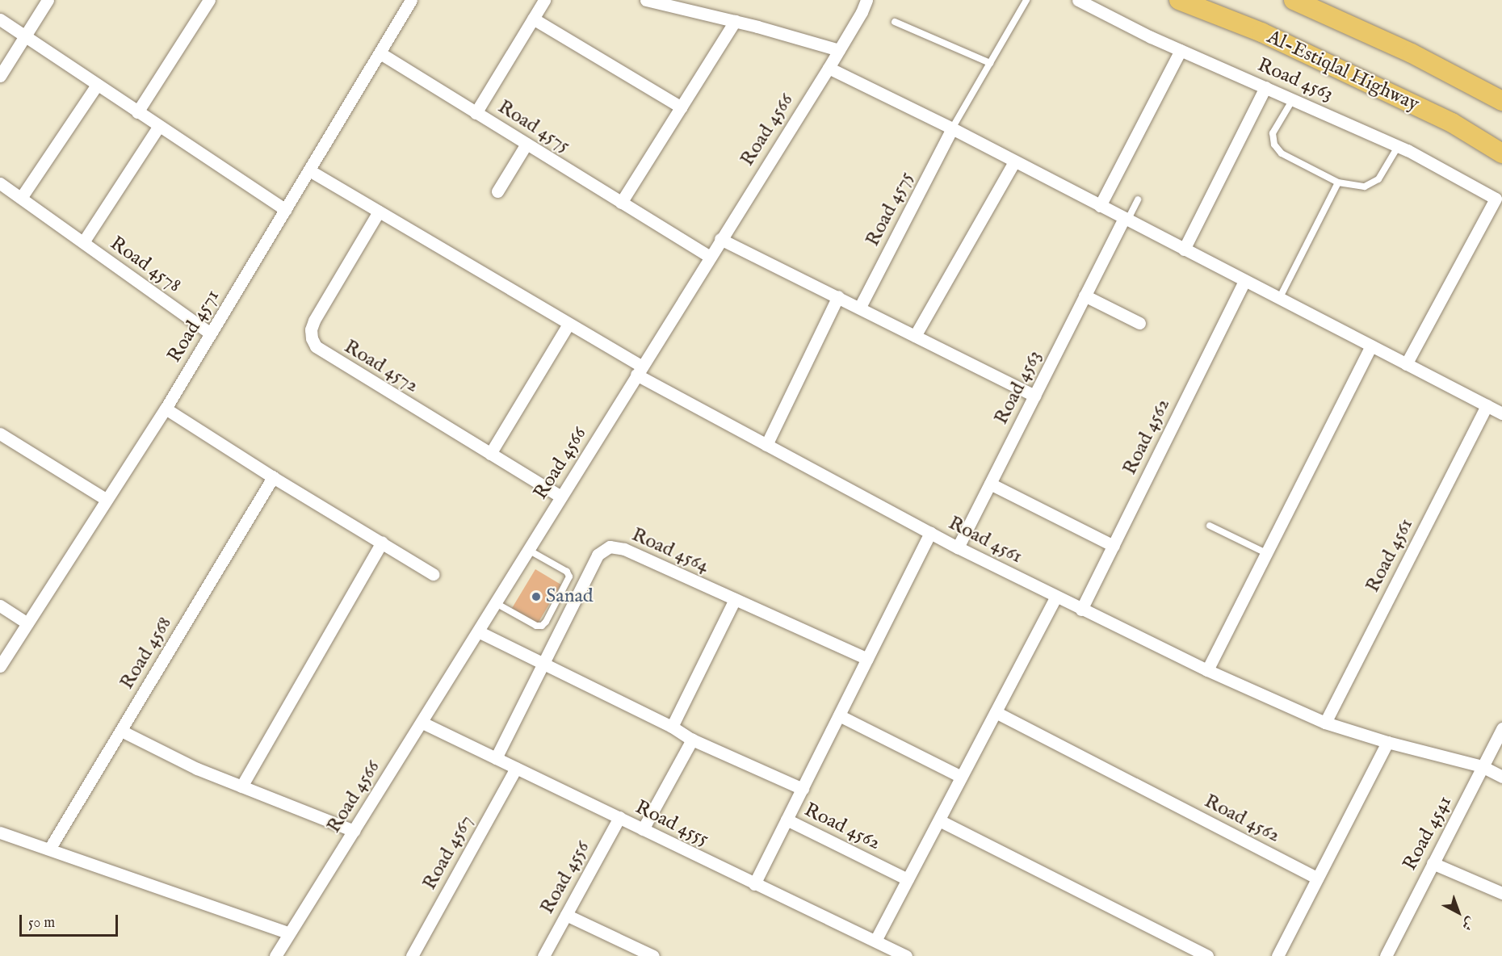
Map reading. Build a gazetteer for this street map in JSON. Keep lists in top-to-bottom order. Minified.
{"streets":{"main road":["Al-Estiqlal Highway"],"street":["Road 4563","Road 4575","Road 4566","Road 4578","Road 4571","Road 4572","Road 4562","Road 4561","Road 4564","Road 4568","Road 4555","Road 4541","Road 4567","Road 4556"]},"crossings":[["Road 4563","Road 4561"],["Road 4575","Road 4566"],["Road 4575","Road 4571"],["Road 4566","Road 4572"],["Road 4566","Road 4561"],["Road 4566","Road 4555"],["Road 4578","Road 4571"],["Road 4562","Road 4561"],["Road 4561","Road 4541"],["Road 4564","Road 4555"],["Road 4555","Road 4567"],["Road 4555","Road 4556"]],"places":["Sanad"],"scale_bar":"50 m","north":"bottom right"}
